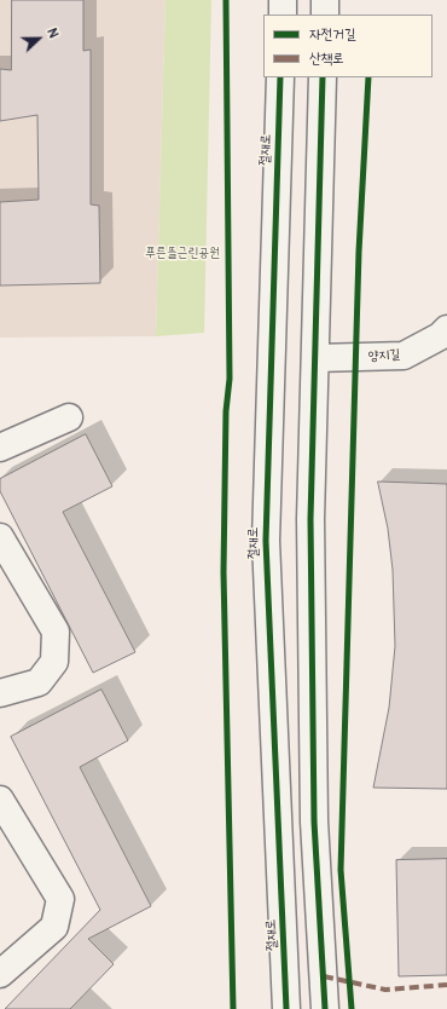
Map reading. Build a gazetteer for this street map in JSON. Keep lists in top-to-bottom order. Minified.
{"streets":{"street":["절재로","양지길"]},"parks":["푸른뜰근린공원"],"legend":["자전거길","산책로"],"north":"right"}
